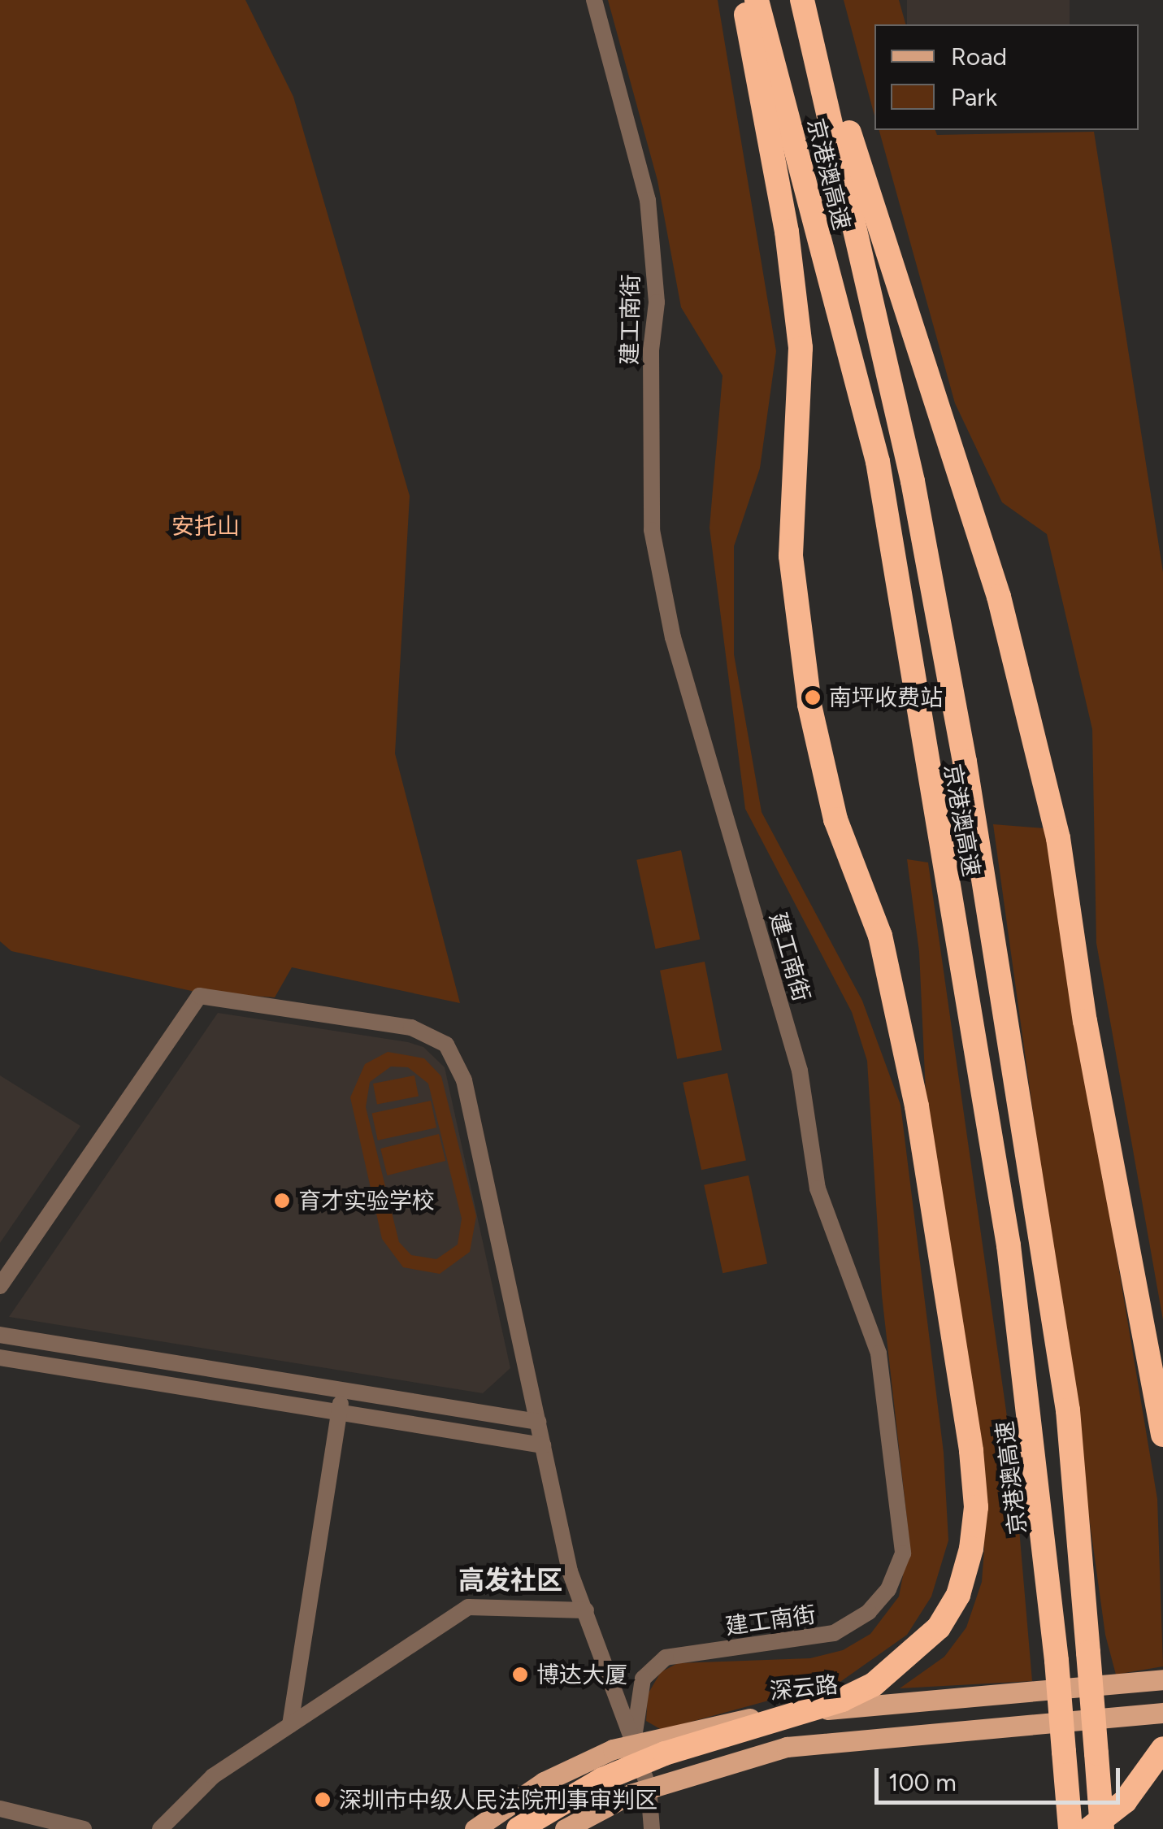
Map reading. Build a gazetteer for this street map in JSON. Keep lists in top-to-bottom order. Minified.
{"streets":{"highway":["京港澳高速"],"main road":["深云路"],"street":["建工南街"]},"crossings":[["建工南街","深云路"]],"districts":["高发社区"],"parks":["安托山"],"places":["南坪收费站","育才实验学校","博达大厦","深圳市中级人民法院刑事审判区"],"legend":["Road","Park"],"scale_bar":"100 m"}
